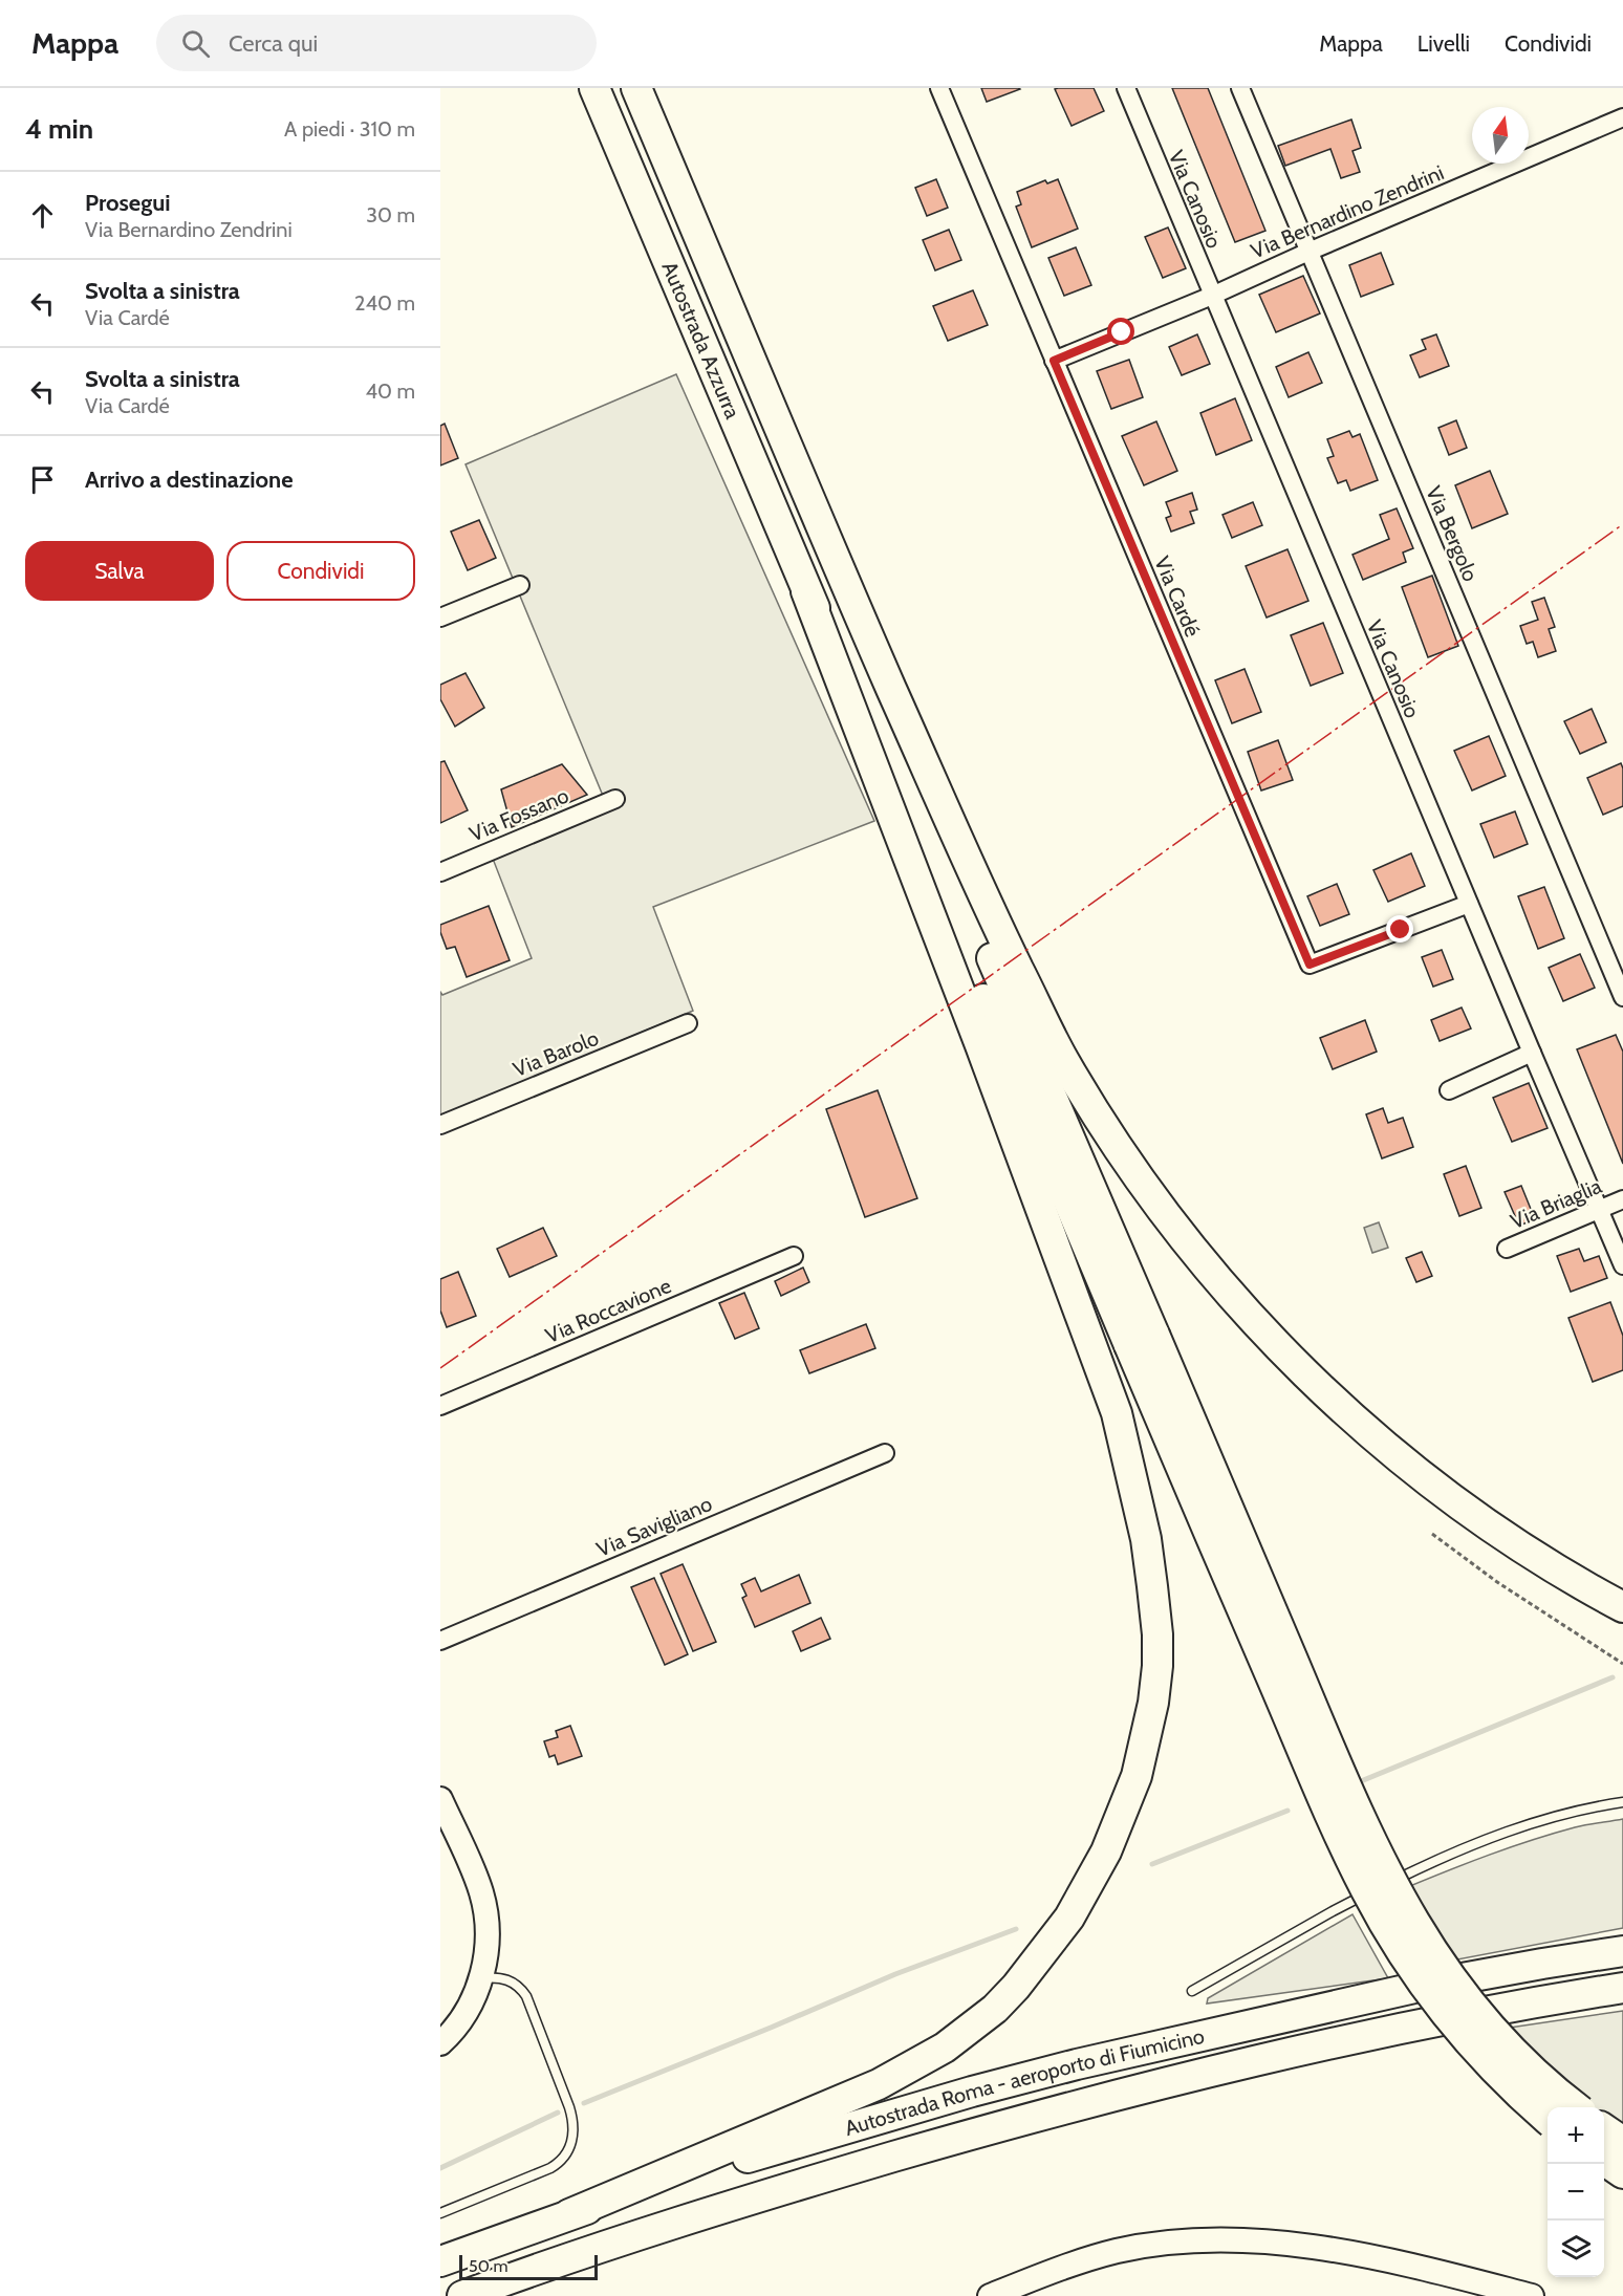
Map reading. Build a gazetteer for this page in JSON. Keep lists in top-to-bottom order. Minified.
{"streets":{"highway":["Autostrada Azzurra","Autostrada Roma - aeroporto di Fiumicino"],"street":["Via Canosio","Via Bernardino Zendrini","Via Bergolo","Via Cardé","Via Fossano","Via Barolo","Via Briaglia","Via Roccavione","Via Savigliano"]},"crossings":[["Via Canosio","Via Bernardino Zendrini"],["Via Canosio","Via Cardé"],["Via Canosio","Via Briaglia"],["Via Bernardino Zendrini","Via Bergolo"],["Via Bernardino Zendrini","Via Cardé"]],"scale_bar":"50 m","north":"top","page":{"header":"Mappa","search":"Cerca qui","nav":["Mappa","Livelli","Condividi"],"heading":["4 min","A piedi · 310 m"],"list":[["Prosegui","Via Bernardino Zendrini","30 m"],["Svolta a sinistra","Via Cardé","240 m"],["Svolta a sinistra","Via Cardé","40 m"],"Arrivo a destinazione"],"buttons":["Salva","Condividi"],"map_buttons":["+","−"],"scale":"50 m"}}
